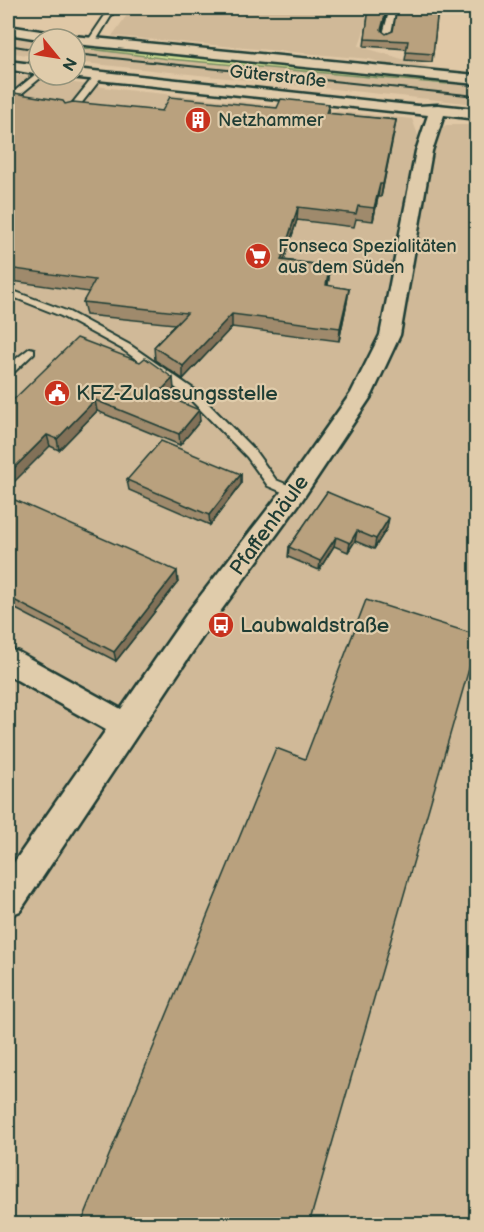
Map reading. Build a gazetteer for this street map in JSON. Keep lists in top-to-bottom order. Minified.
{"streets":{"street":["Güterstraße","Pfaffenhäule"]},"crossings":[["Güterstraße","Pfaffenhäule"]],"places":{"building":["Netzhammer"],"supermarket":["Fonseca Spezialitäten aus dem Süden"],"public building":["KFZ-Zulassungsstelle"],"bus stop":["Laubwaldstraße"]},"north":"bottom right"}
